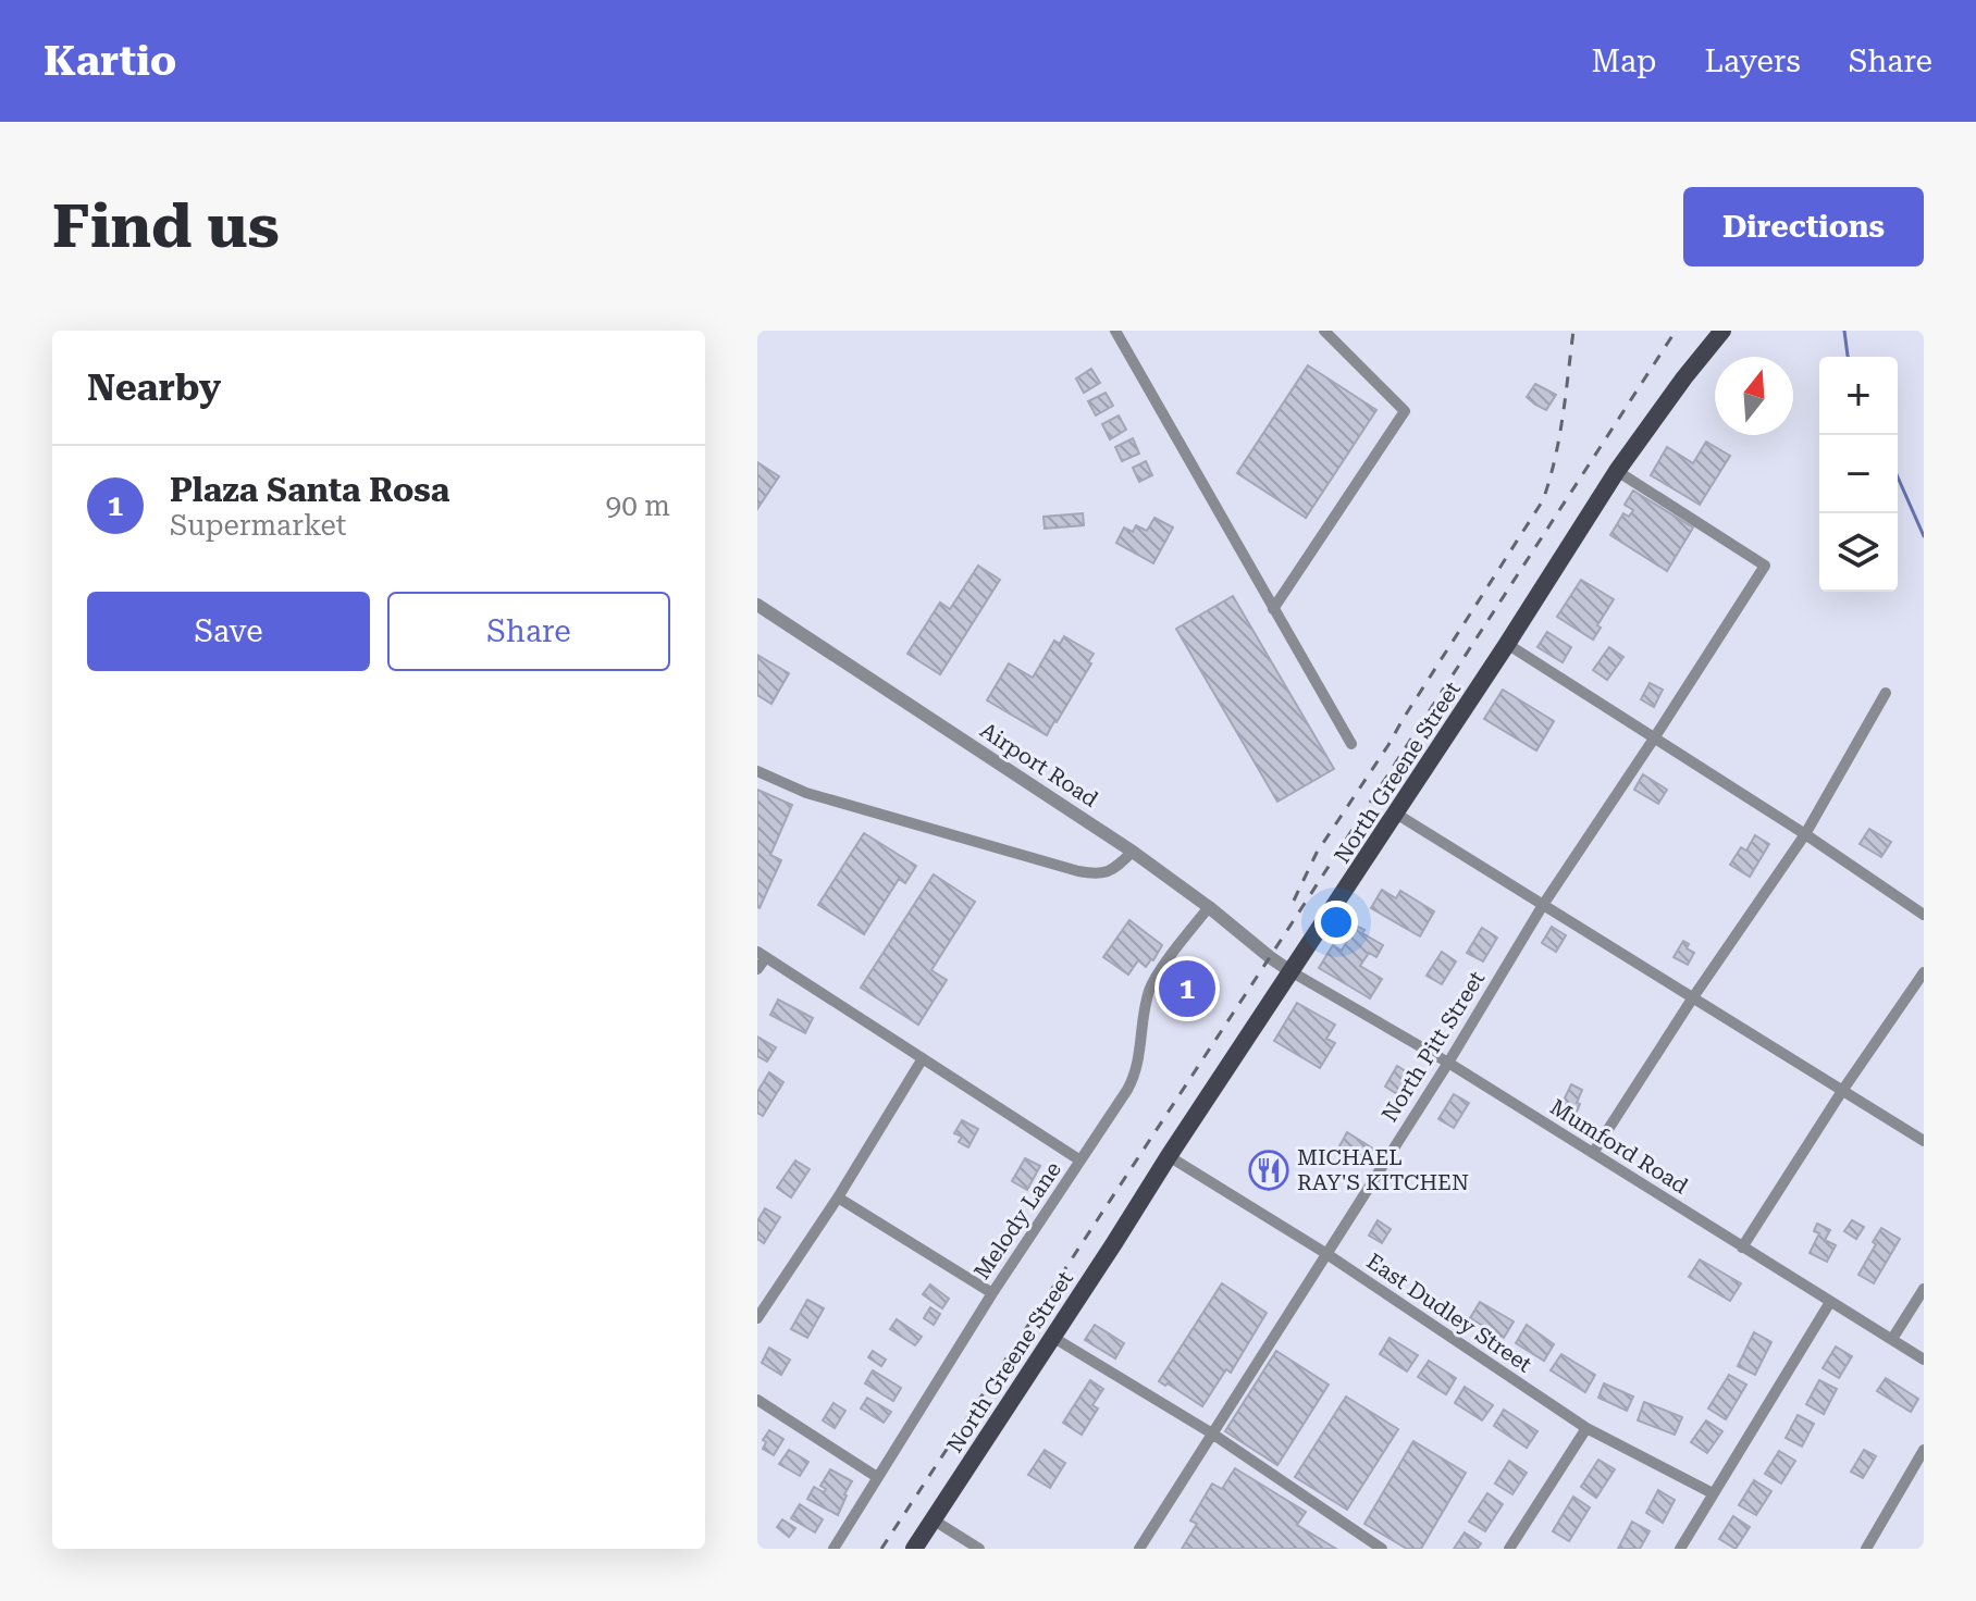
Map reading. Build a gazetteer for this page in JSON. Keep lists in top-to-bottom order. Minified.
{"streets":{"main road":["North Greene Street"],"street":["Airport Road","North Pitt Street","Mumford Road","Melody Lane","East Dudley Street"]},"crossings":[["Airport Road","North Greene Street"],["Airport Road","Mumford Road"],["Airport Road","Melody Lane"],["North Greene Street","North Pitt Street"],["North Greene Street","Mumford Road"],["North Greene Street","East Dudley Street"],["North Pitt Street","Mumford Road"],["North Pitt Street","East Dudley Street"]],"places":{"restaurant":["MICHAEL RAY'S KITCHEN"]},"north":"top","page":{"header":"Kartio","nav":["Map","Layers","Share"],"buttons":["Directions",["Save","Share"]],"title":"Find us","heading":"Nearby","map_buttons":["+","−"],"list":[{"mark":"1","name":"Plaza Santa Rosa","note":"Supermarket","value":"90 m"}],"pins":"1"}}
